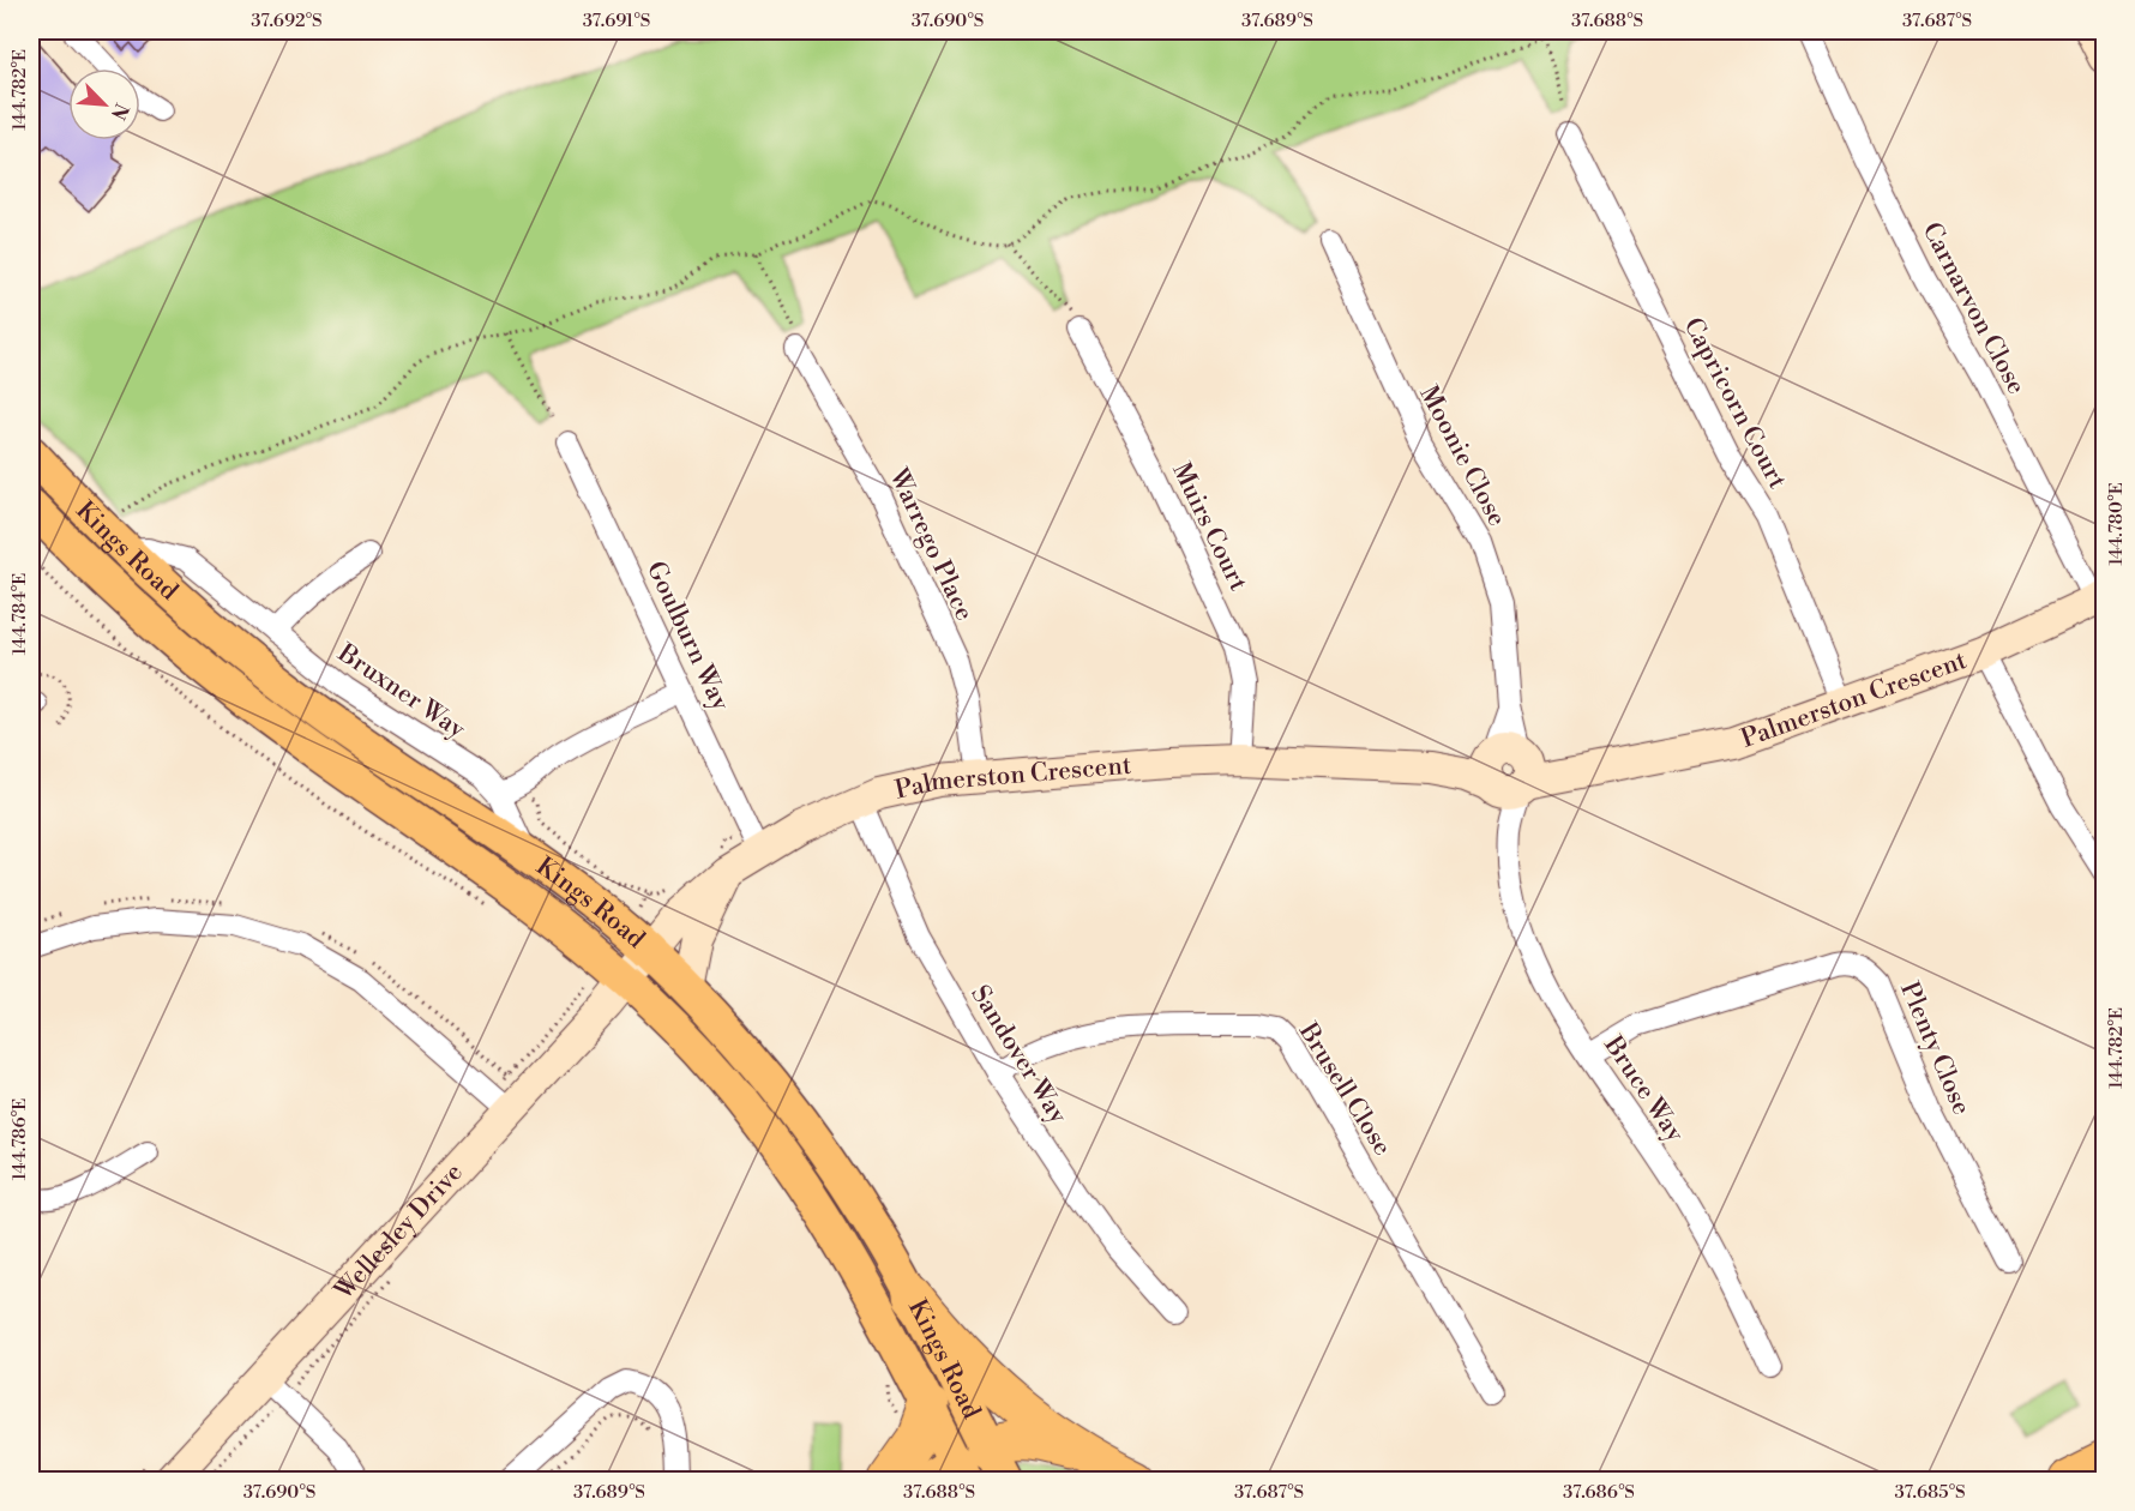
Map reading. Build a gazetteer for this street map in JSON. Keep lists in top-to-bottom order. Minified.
{"streets":{"main road":["Kings Road"],"street":["Carnarvon Close","Capricorn Court","Moonie Close","Muirs Court","Warrego Place","Goulburn Way","Bruxner Way","Palmerston Crescent","Plenty Close","Sandover Way","Brusell Close","Bruce Way","Wellesley Drive"]},"crossings":[["Carnarvon Close","Palmerston Crescent"],["Capricorn Court","Palmerston Crescent"],["Moonie Close","Palmerston Crescent"],["Moonie Close","Bruce Way"],["Muirs Court","Palmerston Crescent"],["Warrego Place","Palmerston Crescent"],["Kings Road","Bruxner Way"],["Kings Road","Palmerston Crescent"],["Kings Road","Wellesley Drive"],["Goulburn Way","Palmerston Crescent"],["Palmerston Crescent","Sandover Way"],["Palmerston Crescent","Bruce Way"],["Palmerston Crescent","Wellesley Drive"],["Plenty Close","Bruce Way"],["Sandover Way","Brusell Close"]],"north":"bottom right","coordinates":["37.692°S","37.691°S","37.690°S","37.689°S","37.688°S","37.687°S","144.782°E","144.780°E","144.784°E","144.786°E","37.686°S","37.685°S"]}
